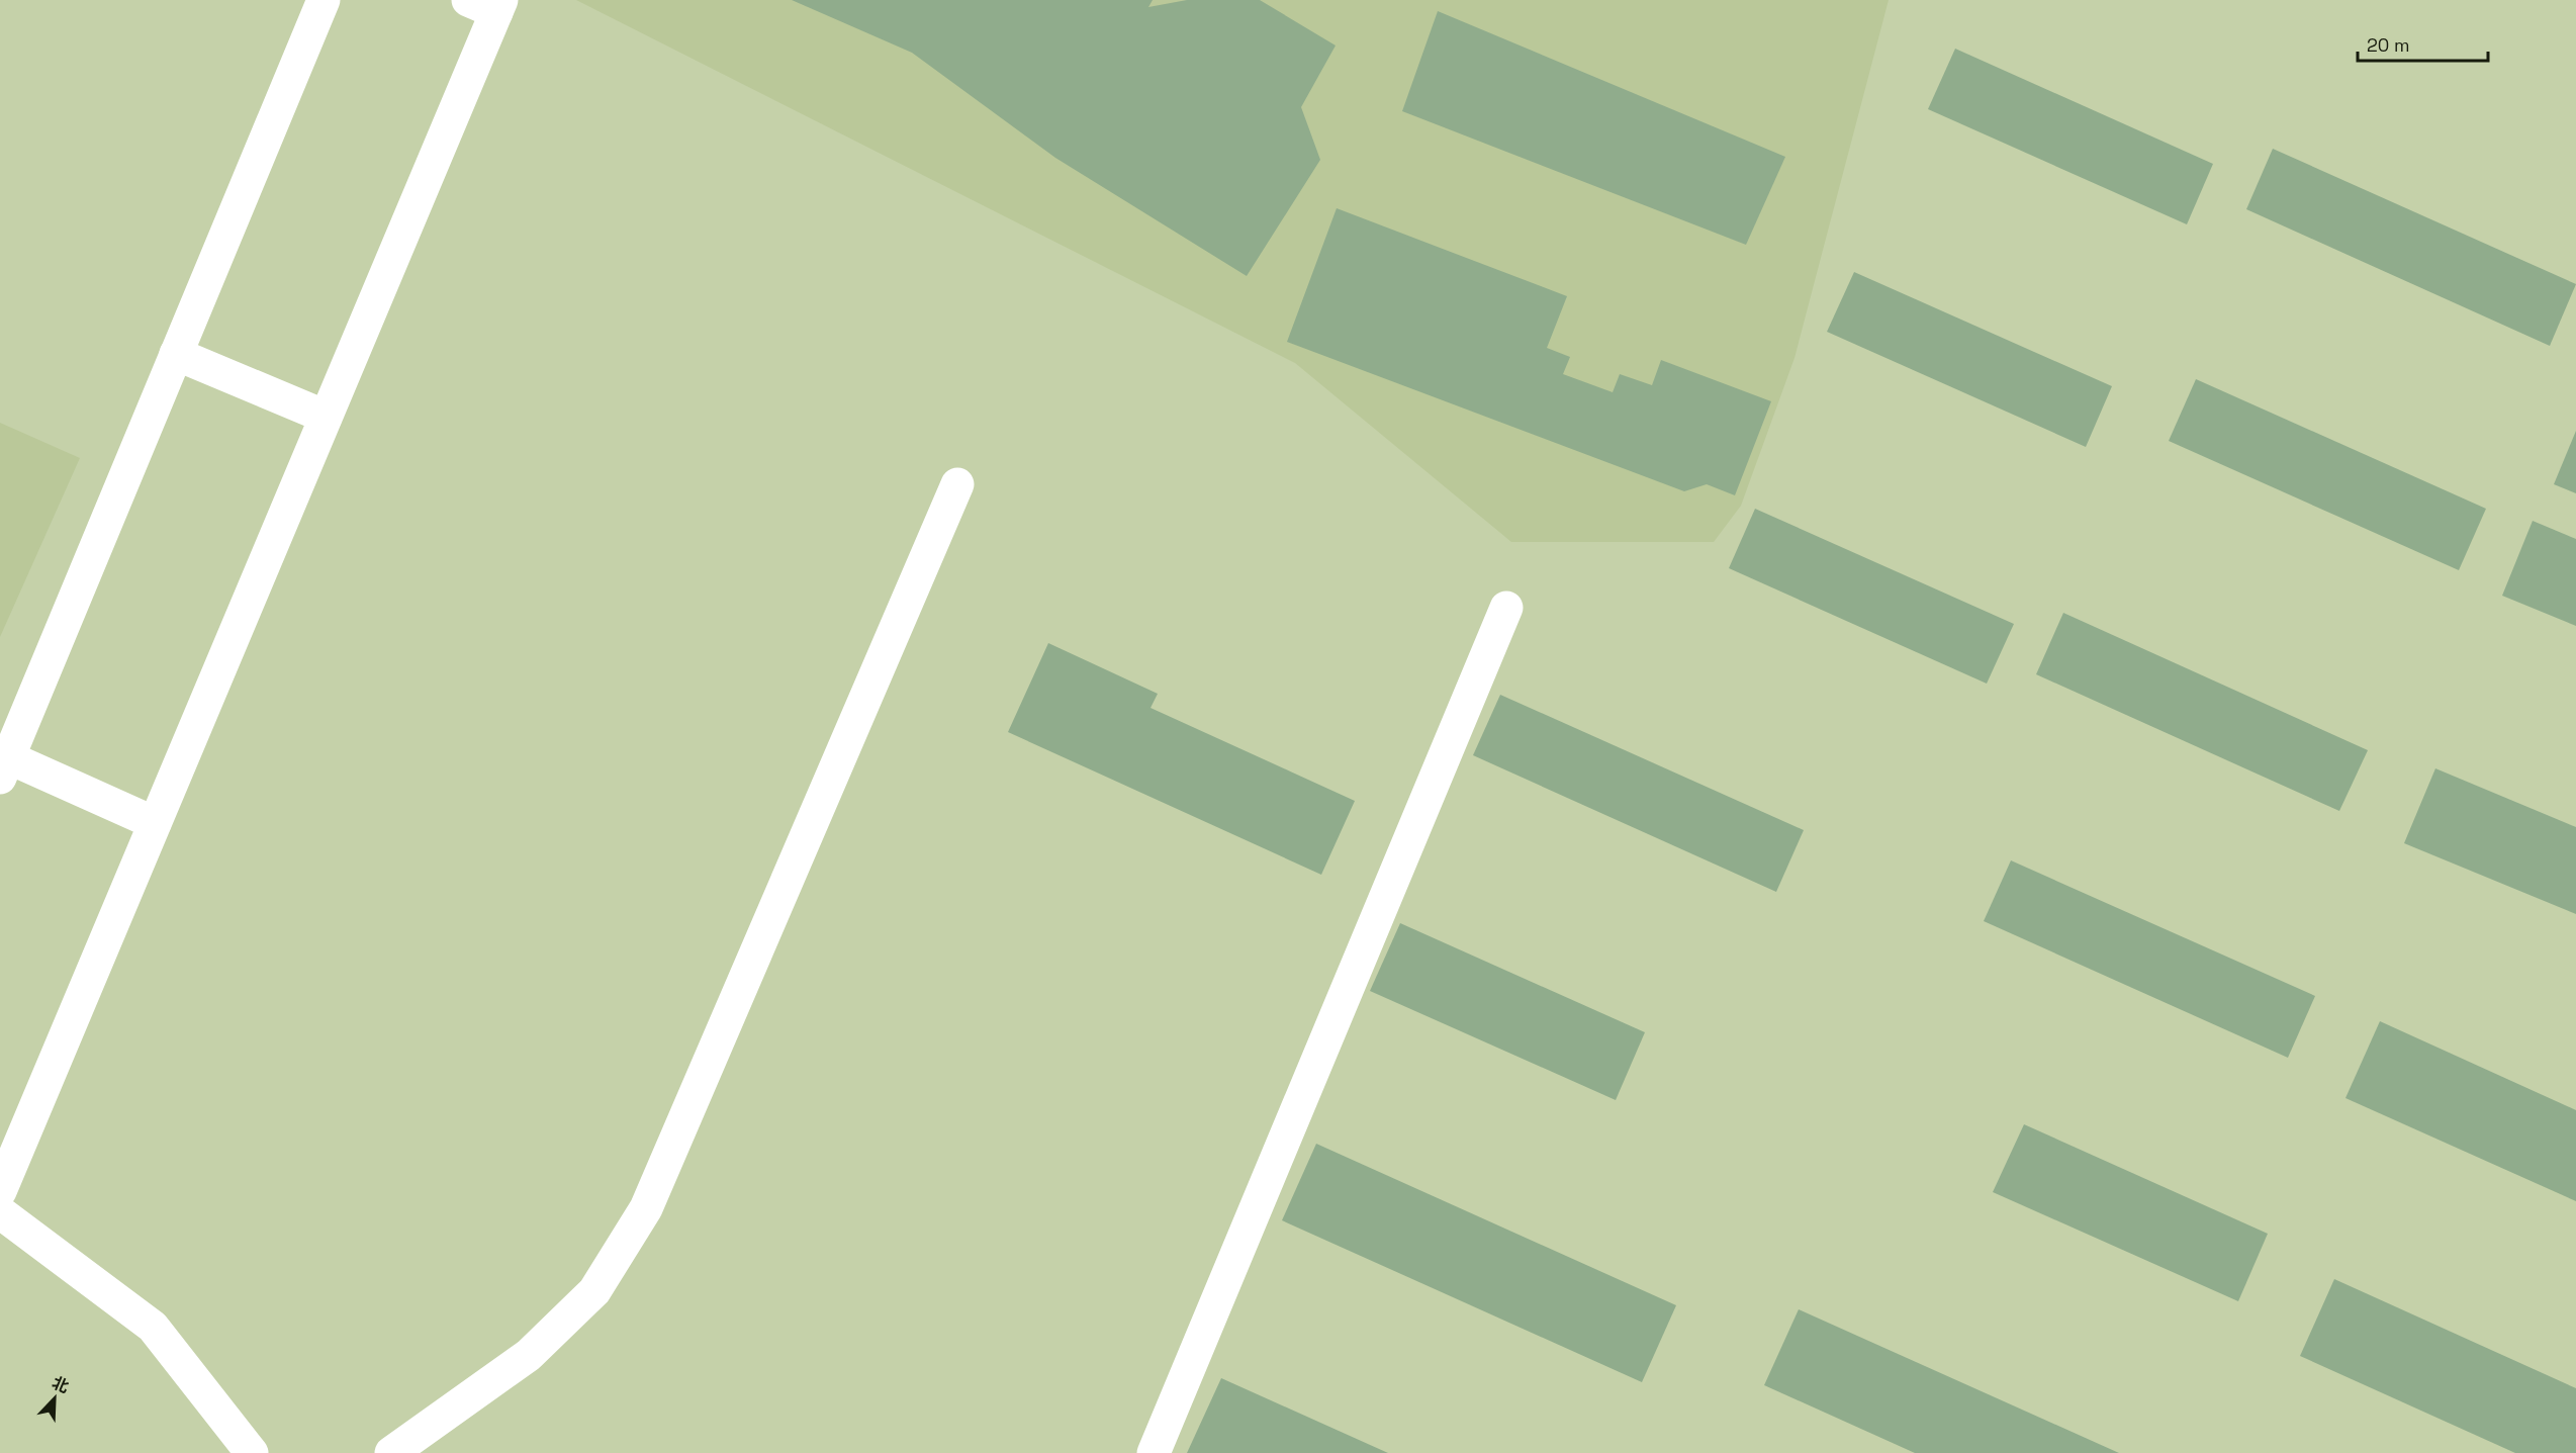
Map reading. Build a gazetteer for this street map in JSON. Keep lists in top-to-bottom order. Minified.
{"scale_bar":"20 m","north":"top right"}
